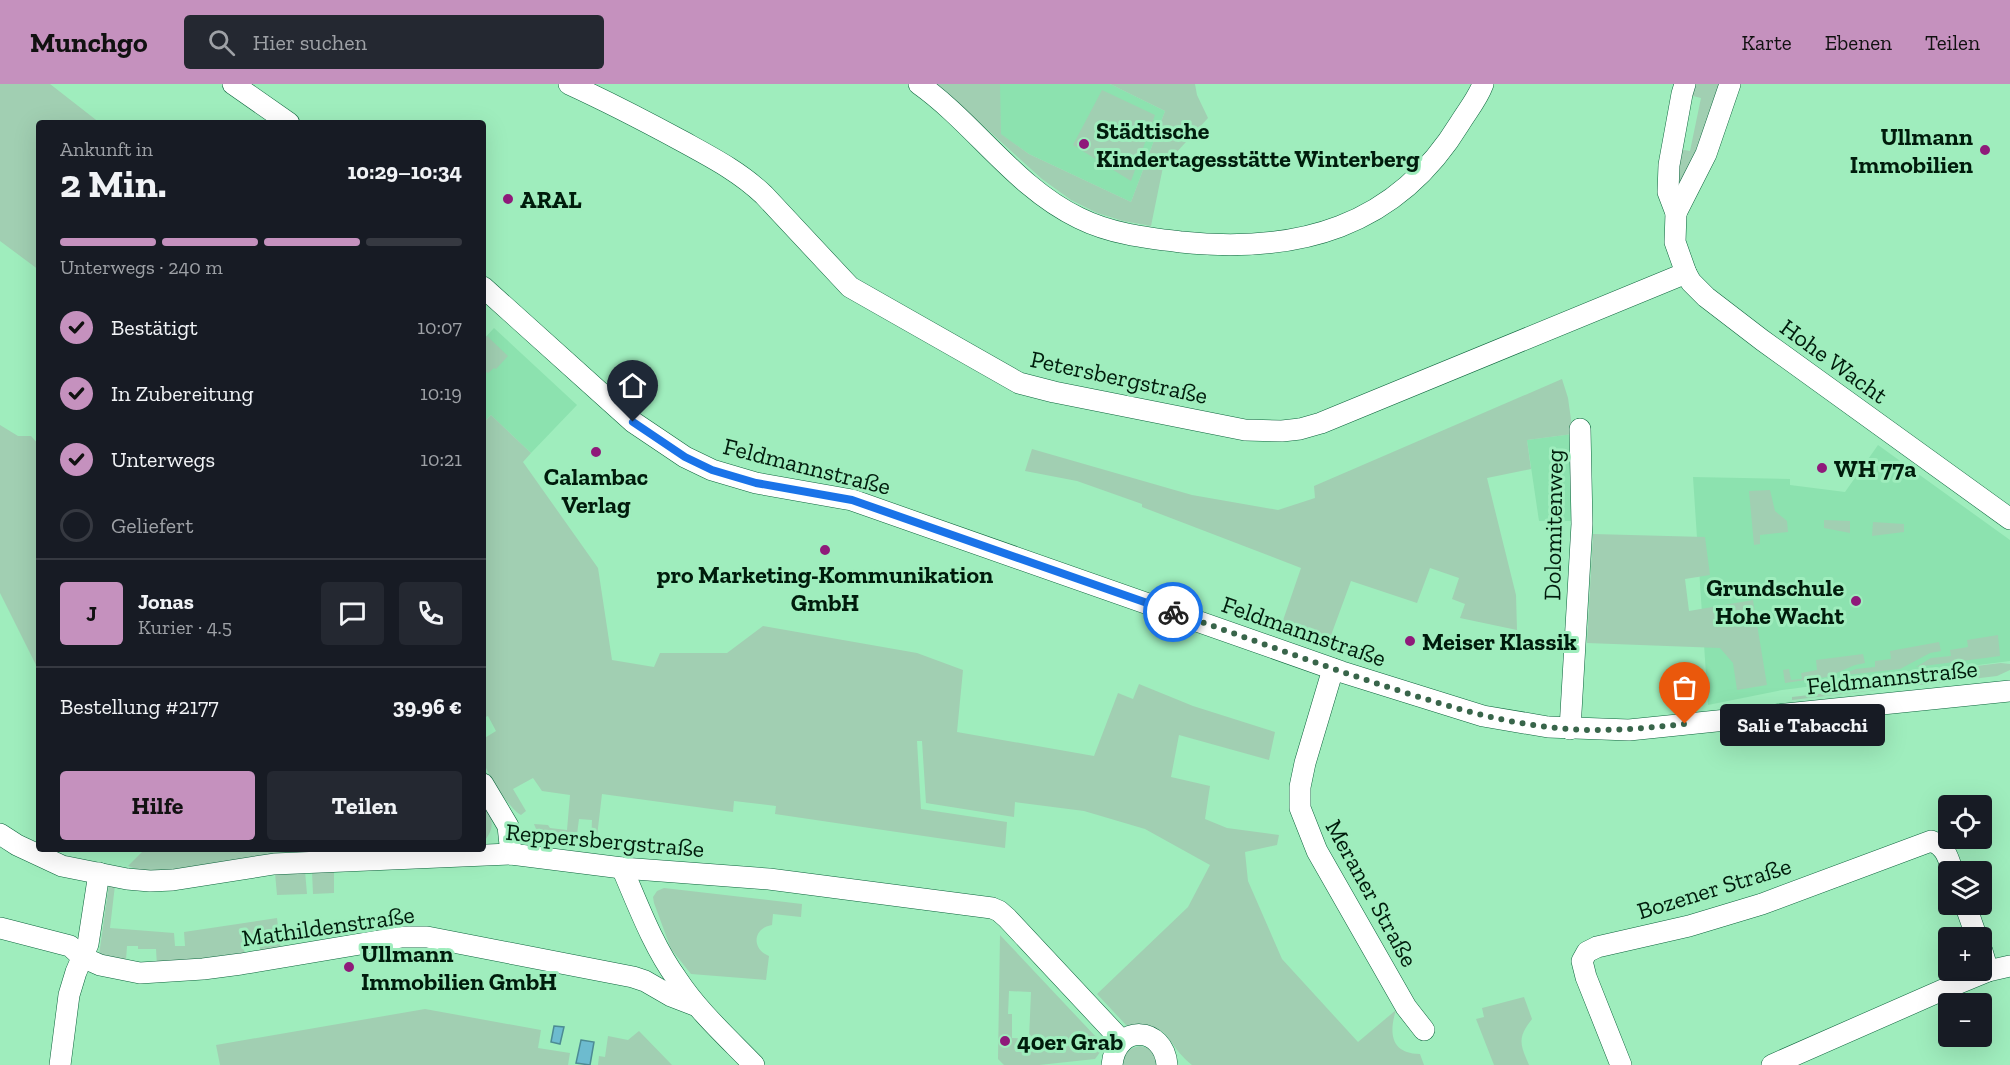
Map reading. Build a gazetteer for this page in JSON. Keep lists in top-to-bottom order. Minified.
{"streets":{"street":["Hohe Wacht","Petersbergstraße","Feldmannstraße","Dolomitenweg","Reppersbergstraße","Bozener Straße","Meraner Straße","Mathildenstraße"]},"crossings":[["Hohe Wacht","Petersbergstraße"],["Feldmannstraße","Dolomitenweg"],["Feldmannstraße","Meraner Straße"]],"places":["Städtische Kindertagesstätte Winterberg","Ullmann Immobilien","ARAL","Calambac Verlag","WH 77a","pro Marketing-Kommunikation GmbH","Grundschule Hohe Wacht","Meiser Klassik","Sali e Tabacchi","Ullmann Immobilien GmbH","40er Grab"],"page":{"header":"Munchgo","search":"Hier suchen","nav":["Karte","Ebenen","Teilen"],"heading":["2 Min.","Ankunft in","10:29–10:34"],"panel":["Jonas","Kurier · 4.5","Bestellung #2177","39.96 €"],"bar":"Unterwegs · 240 m","list":[["Bestätigt","10:07"],["In Zubereitung","10:19"],["Unterwegs","10:21"],"Geliefert"],"round":"J","bubble":"Sali e Tabacchi","buttons":["Hilfe","Teilen"],"map_buttons":["+","−"]}}
